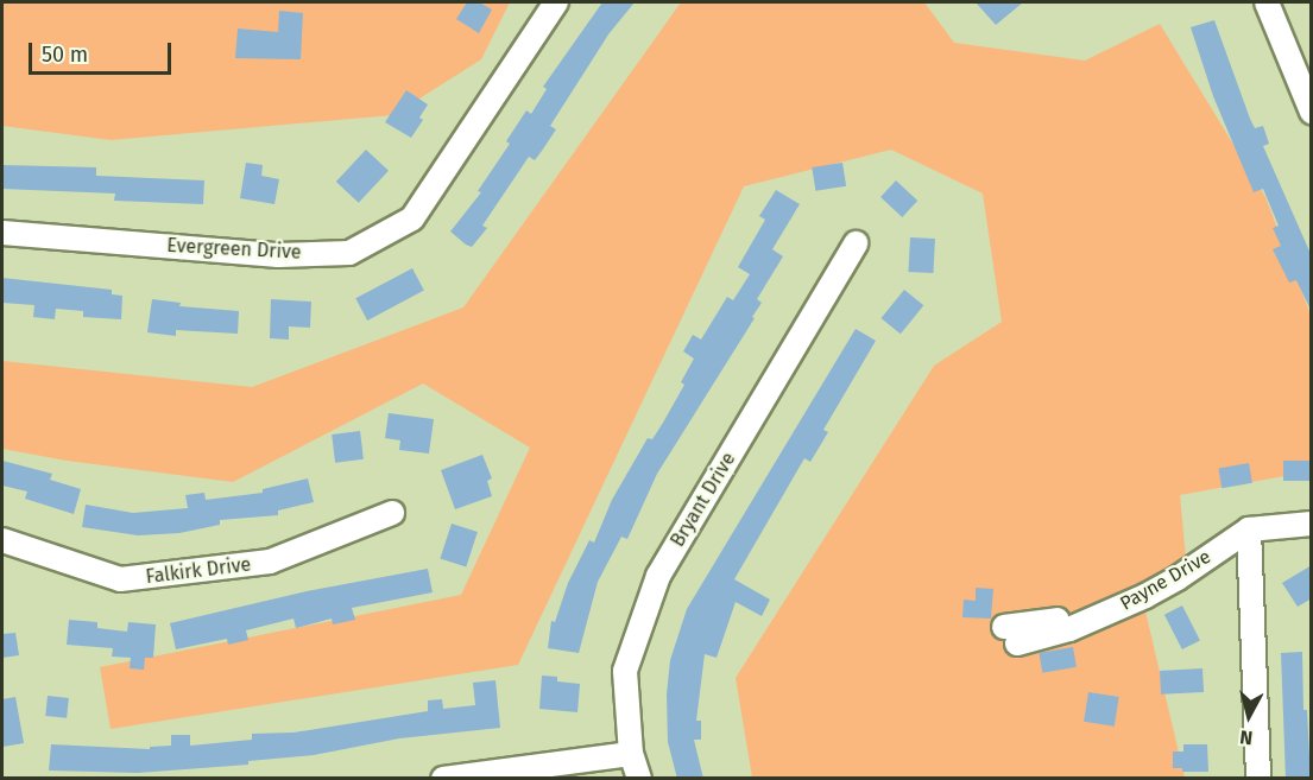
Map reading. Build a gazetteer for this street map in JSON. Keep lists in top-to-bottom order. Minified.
{"streets":{"street":["Evergreen Drive","Bryant Drive","Falkirk Drive","Payne Drive"]},"scale_bar":"50 m","north":"bottom"}
